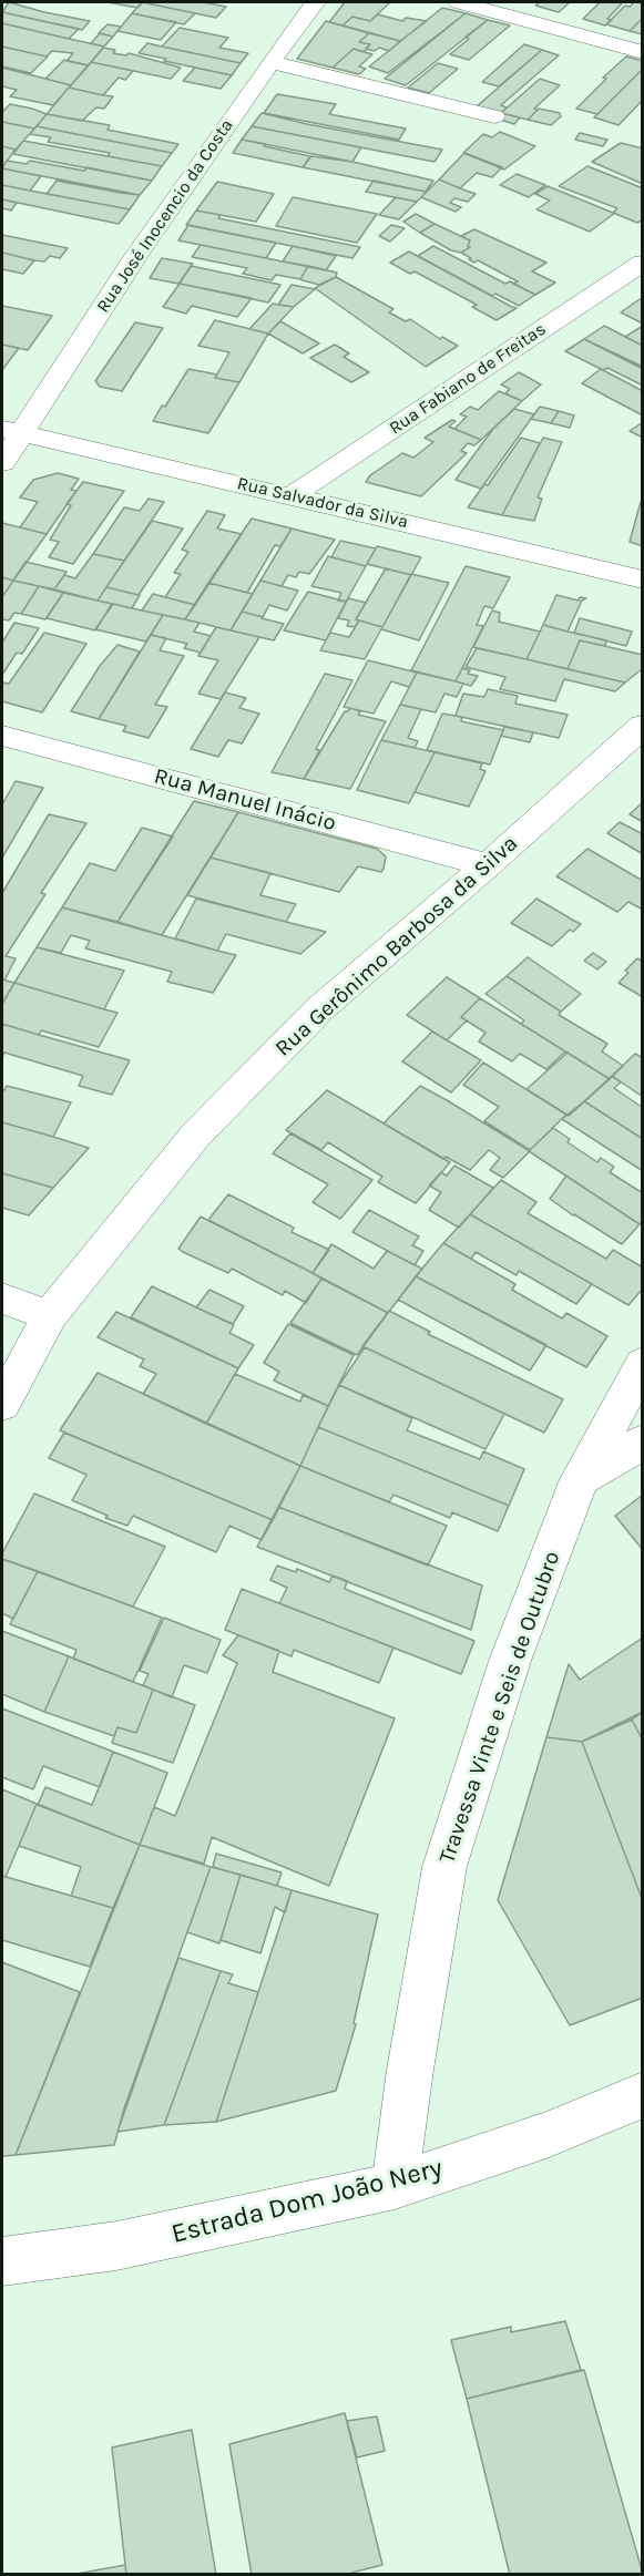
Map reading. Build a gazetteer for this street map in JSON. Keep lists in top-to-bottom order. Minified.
{"streets":{"street":["Rua José Inocencio da Costa","Rua Fabiano de Freitas","Rua Salvador da Silva","Rua Manuel Inácio","Rua Gerônimo Barbosa da Silva","Travessa Vinte e Seis de Outubro","Estrada Dom João Nery"]},"crossings":[["Rua José Inocencio da Costa","Rua Salvador da Silva"],["Rua Fabiano de Freitas","Rua Salvador da Silva"],["Rua Manuel Inácio","Rua Gerônimo Barbosa da Silva"],["Travessa Vinte e Seis de Outubro","Estrada Dom João Nery"]]}
